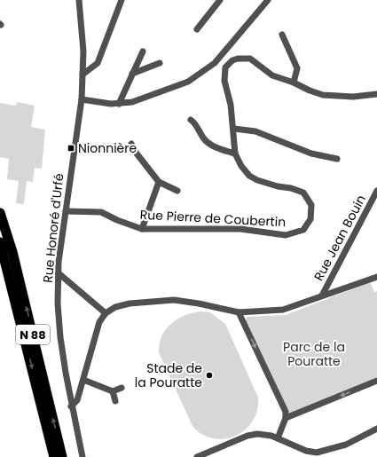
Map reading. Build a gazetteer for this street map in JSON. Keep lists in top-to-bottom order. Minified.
{"streets":{"highway":["N 88"],"street":["Rue Pierre de Coubertin","Rue Honoré d'Urfé","Rue Jean Bouin"]},"crossings":[["Rue Pierre de Coubertin","Rue Honoré d'Urfé"]],"parks":["Parc de la Pouratte"],"places":{"transit":["Nionnière"],"other":["Stade de la Pouratte"]}}
